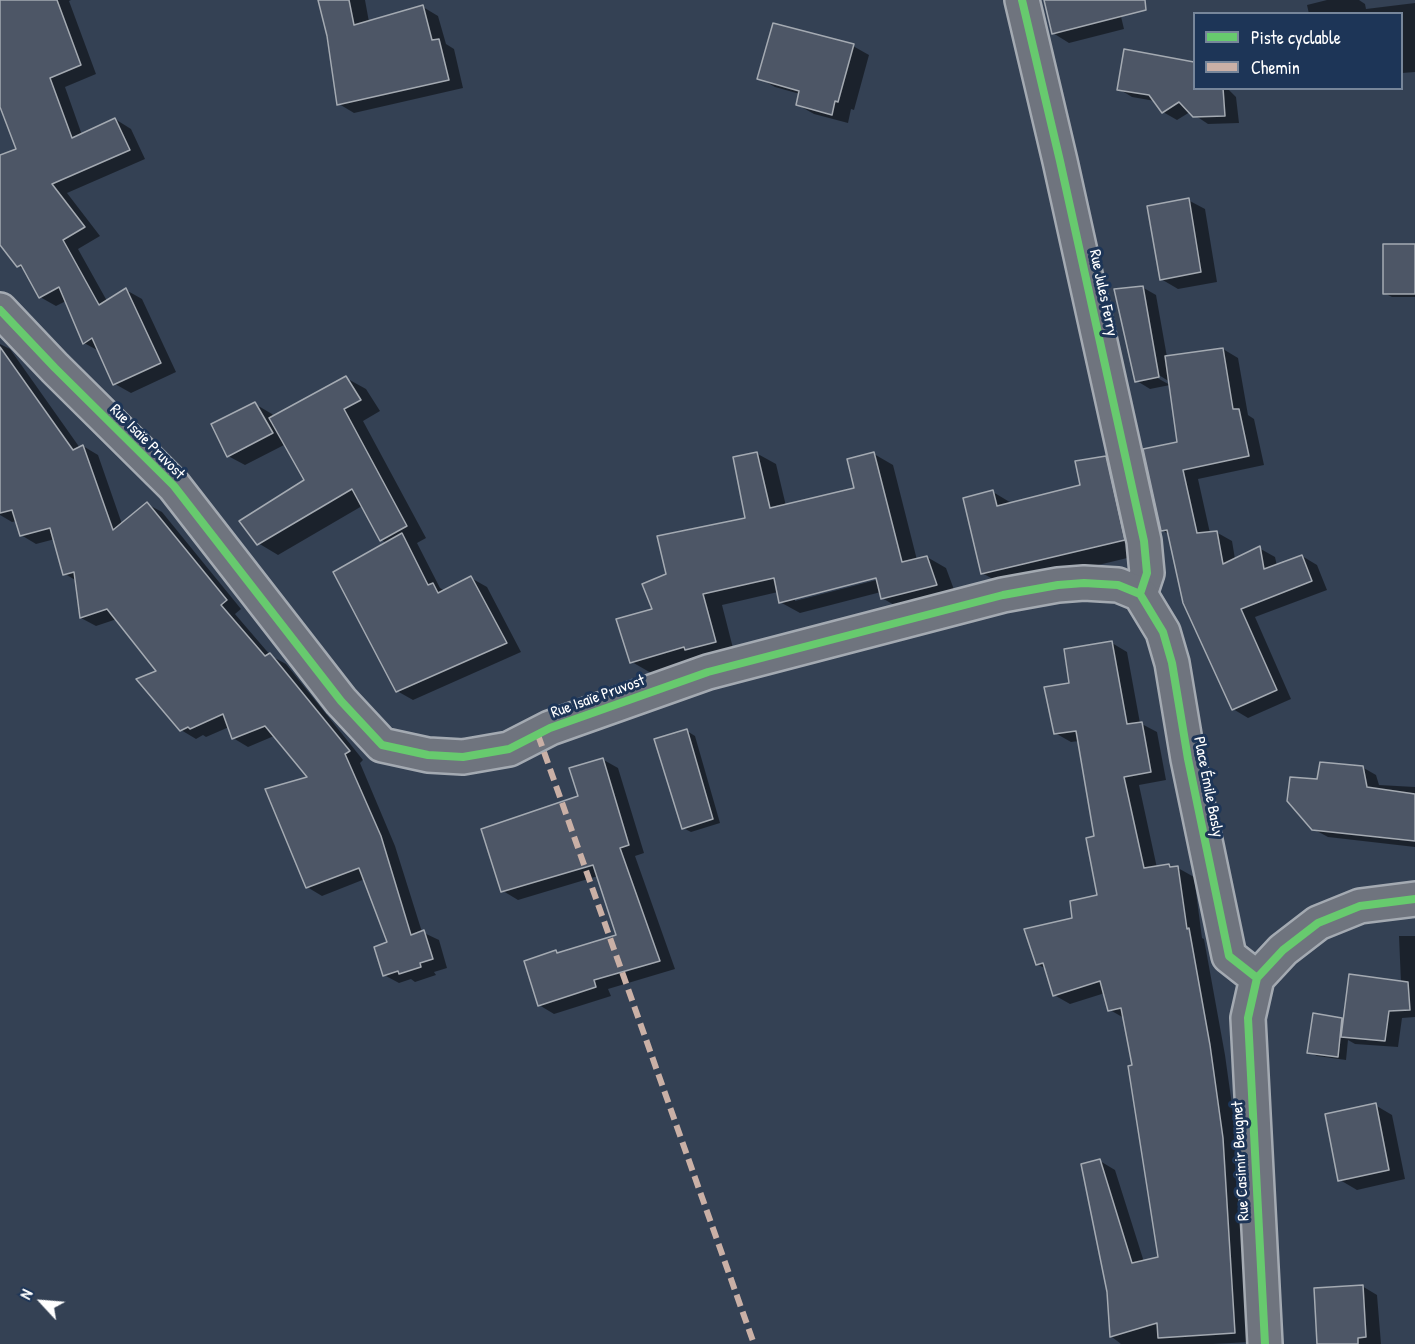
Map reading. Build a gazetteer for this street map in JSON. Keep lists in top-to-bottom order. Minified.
{"streets":{"street":["Rue Jules Ferry","Rue Isaïe Pruvost","Place Émile Basly","Rue Casimir Beugnet"]},"crossings":[["Rue Jules Ferry","Rue Isaïe Pruvost"],["Rue Jules Ferry","Place Émile Basly"],["Rue Isaïe Pruvost","Place Émile Basly"],["Place Émile Basly","Rue Casimir Beugnet"]],"legend":["Piste cyclable","Chemin"],"north":"top left"}
